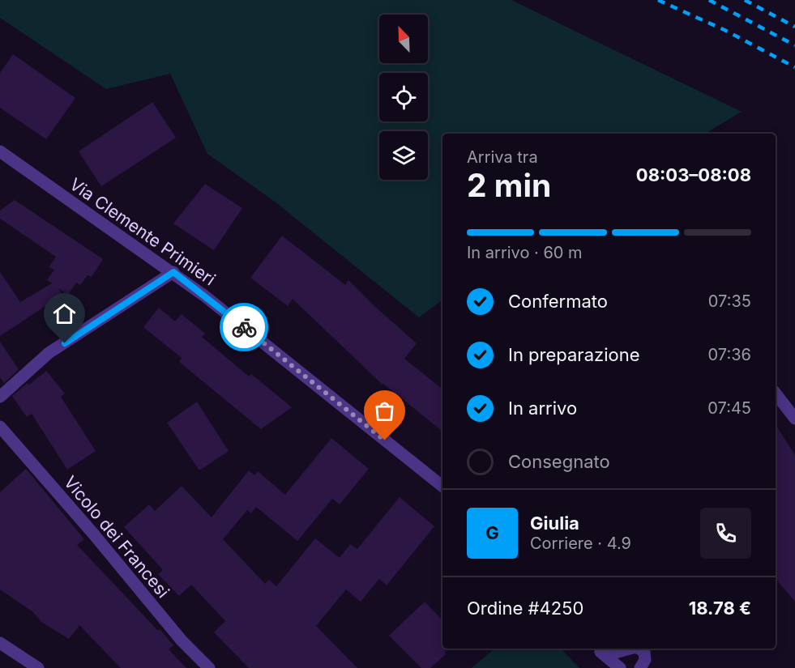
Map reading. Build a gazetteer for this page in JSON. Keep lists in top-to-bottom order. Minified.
{"streets":{"street":["Via Clemente Primieri","Vicolo dei Francesi"]},"north":"top left","page":{"heading":["2 min","Arriva tra","08:03–08:08"],"panel":["Giulia","Corriere · 4.9","Ordine #4250","18.78 €"],"bar":"In arrivo · 60 m","list":[["Confermato","07:35"],["In preparazione","07:36"],["In arrivo","07:45"],"Consegnato"],"round":"G"}}
